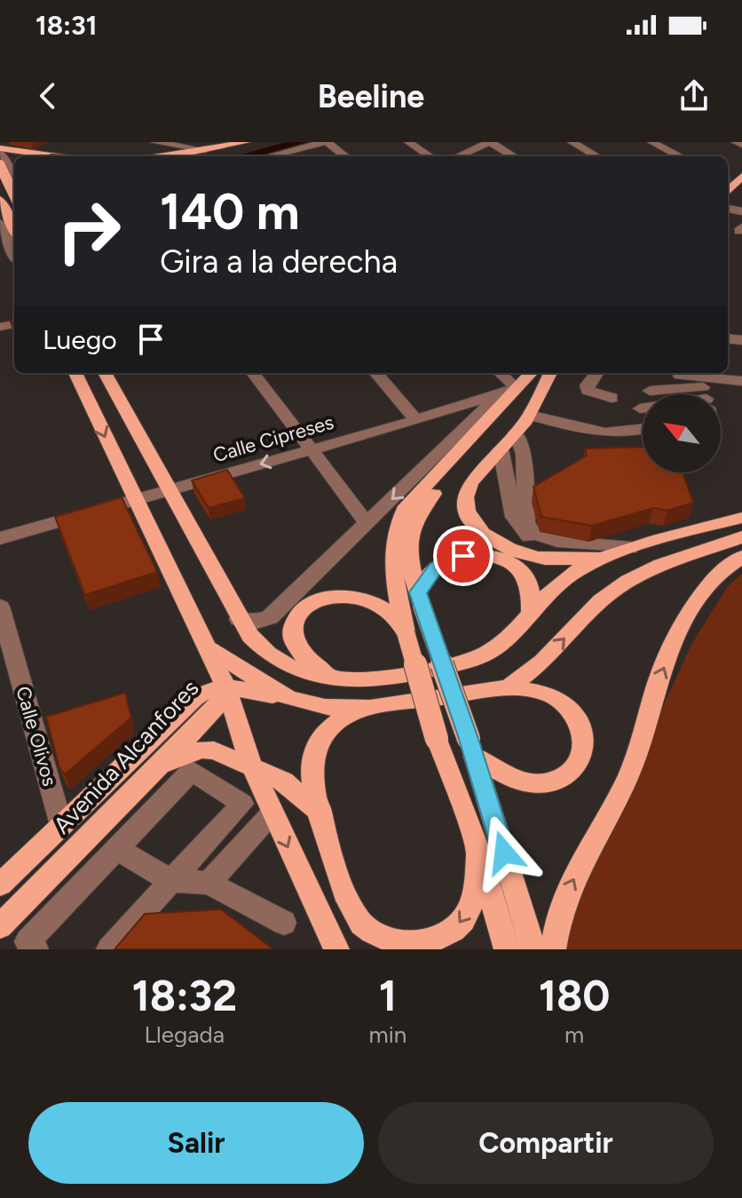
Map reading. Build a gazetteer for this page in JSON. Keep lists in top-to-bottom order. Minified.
{"streets":{"main road":["Avenida Alcanfores"],"street":["Calle Cipreses","Calle Olivos"]},"crossings":[["Calle Olivos","Avenida Alcanfores"]],"north":"top left","page":{"status":"18:31","header":"Beeline","turn":["140 m","Gira a la derecha"],"then":"Luego","eta":["18:32","Llegada","1","min","180","m"],"buttons":["Salir","Compartir"]}}
